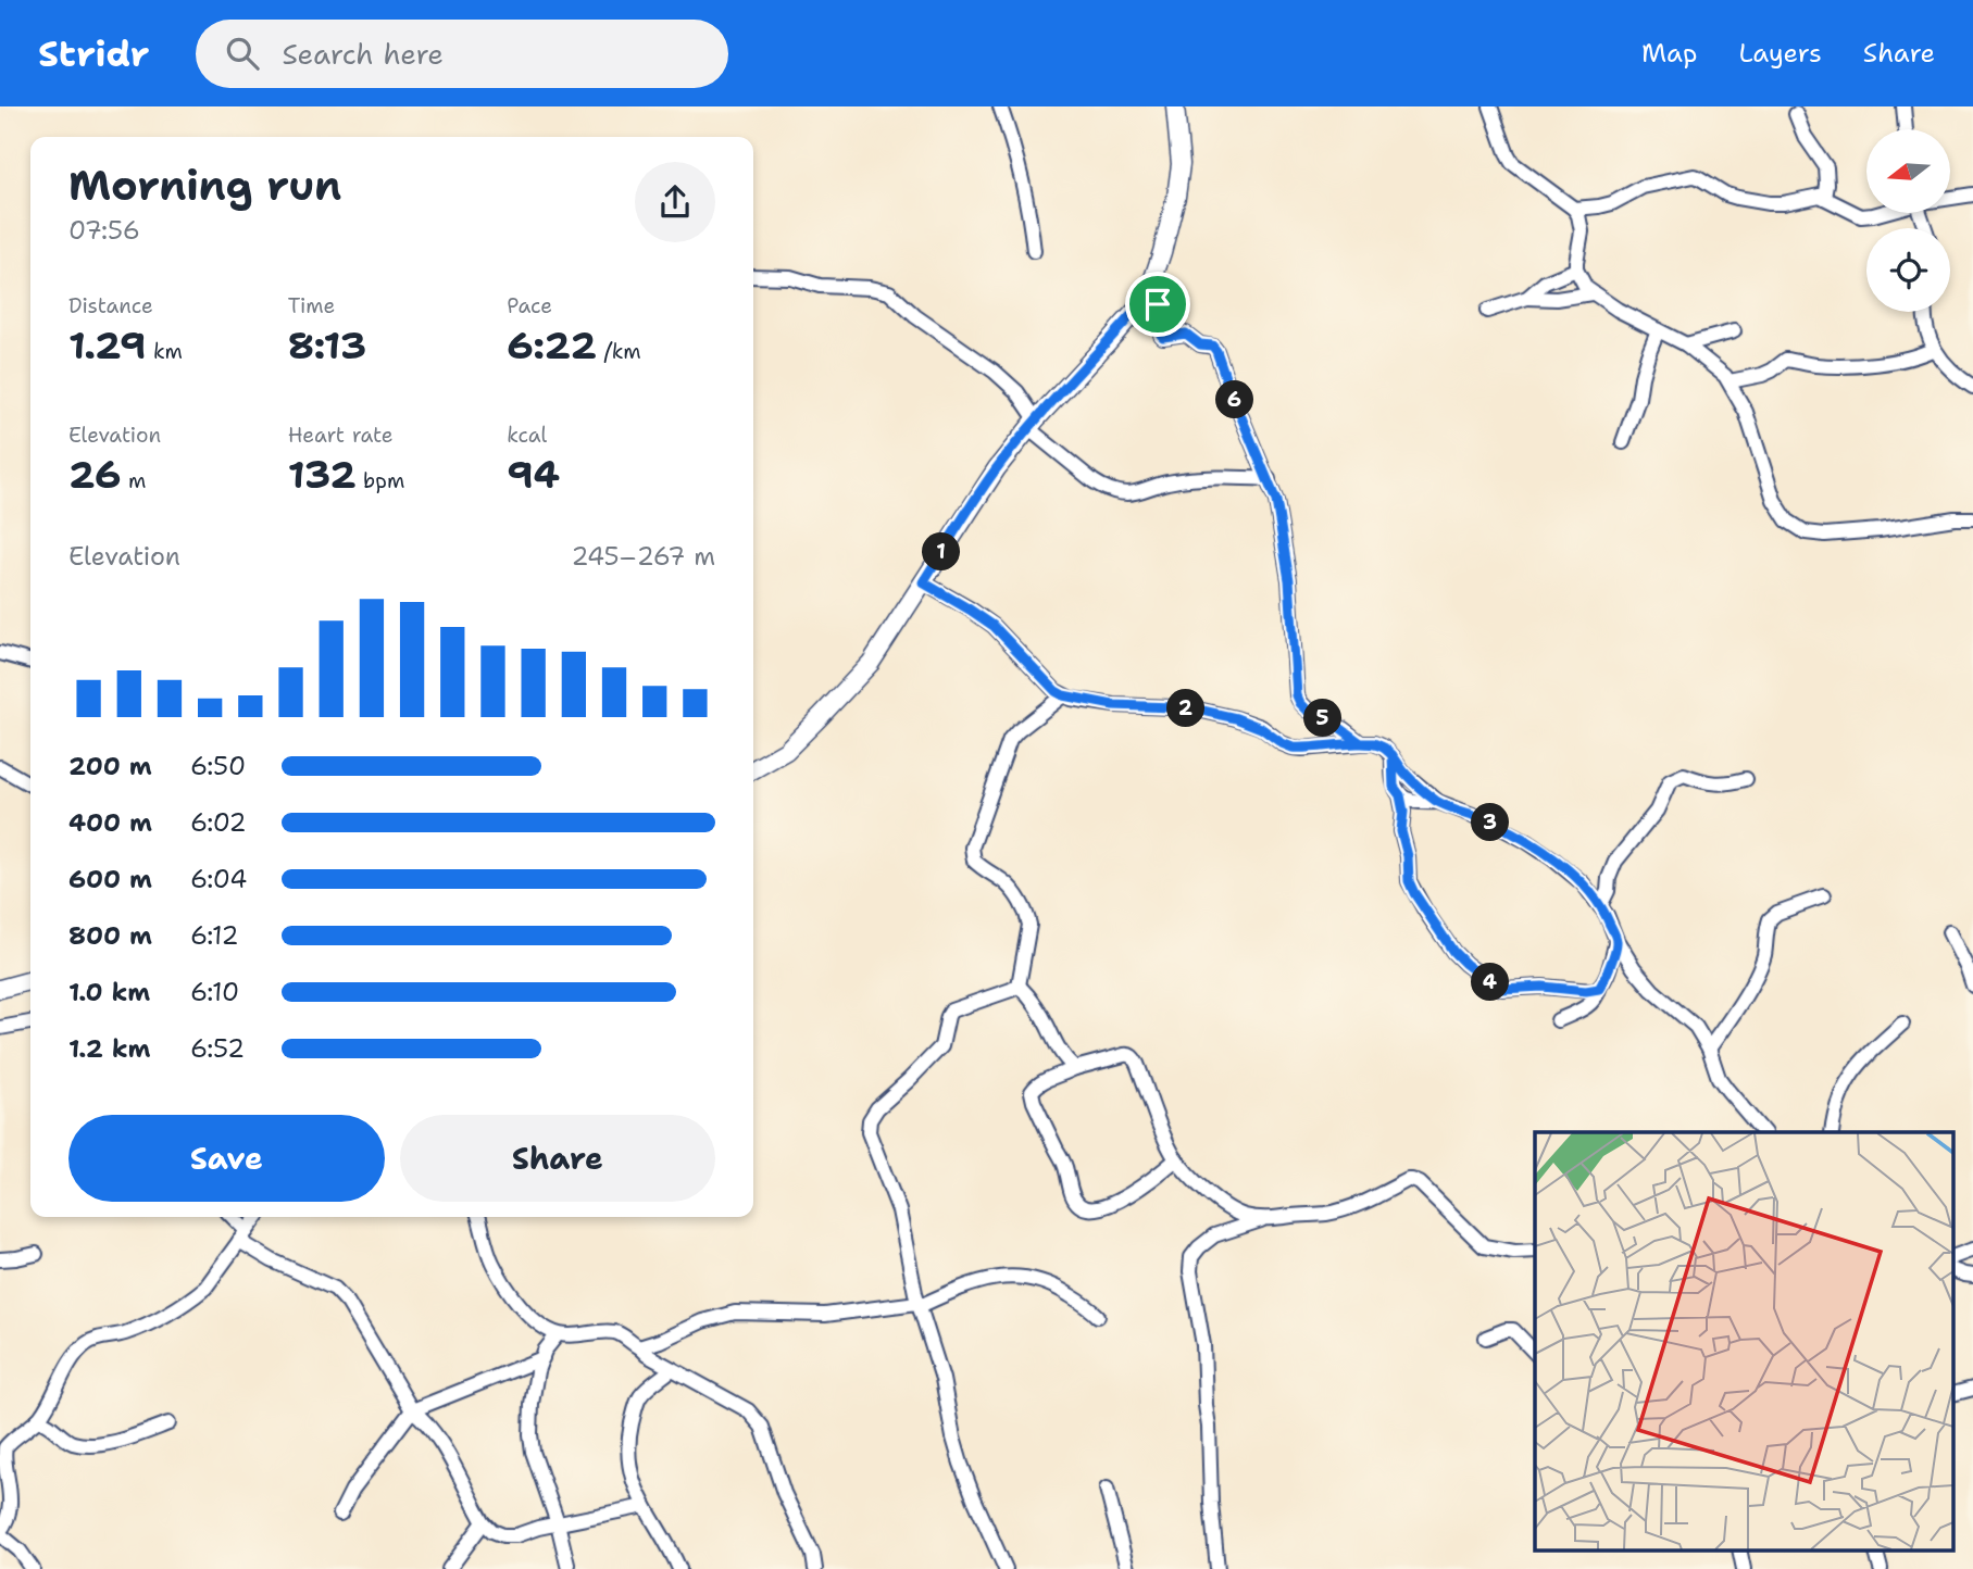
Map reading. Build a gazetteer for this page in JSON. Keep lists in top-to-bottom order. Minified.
{"north":"left","page":{"header":"Stridr","search":"Search here","nav":["Map","Layers","Share"],"heading":["Morning run","07:56"],"stats":[["Distance","1.29 km"],["Time","8:13"],["Pace","6:22 /km"],["Elevation","26 m"],["Heart rate","132 bpm"],["kcal","94"]],"pins":["6","1","2","5","3","4"],"chart":["Elevation","245–267 m"],"list":[{"name":"200 m","note":"6:50"},{"name":"400 m","note":"6:02"},{"name":"600 m","note":"6:04"},{"name":"800 m","note":"6:12"},{"name":"1.0 km","note":"6:10"},{"name":"1.2 km","note":"6:52"}],"buttons":["Save","Share"]}}
